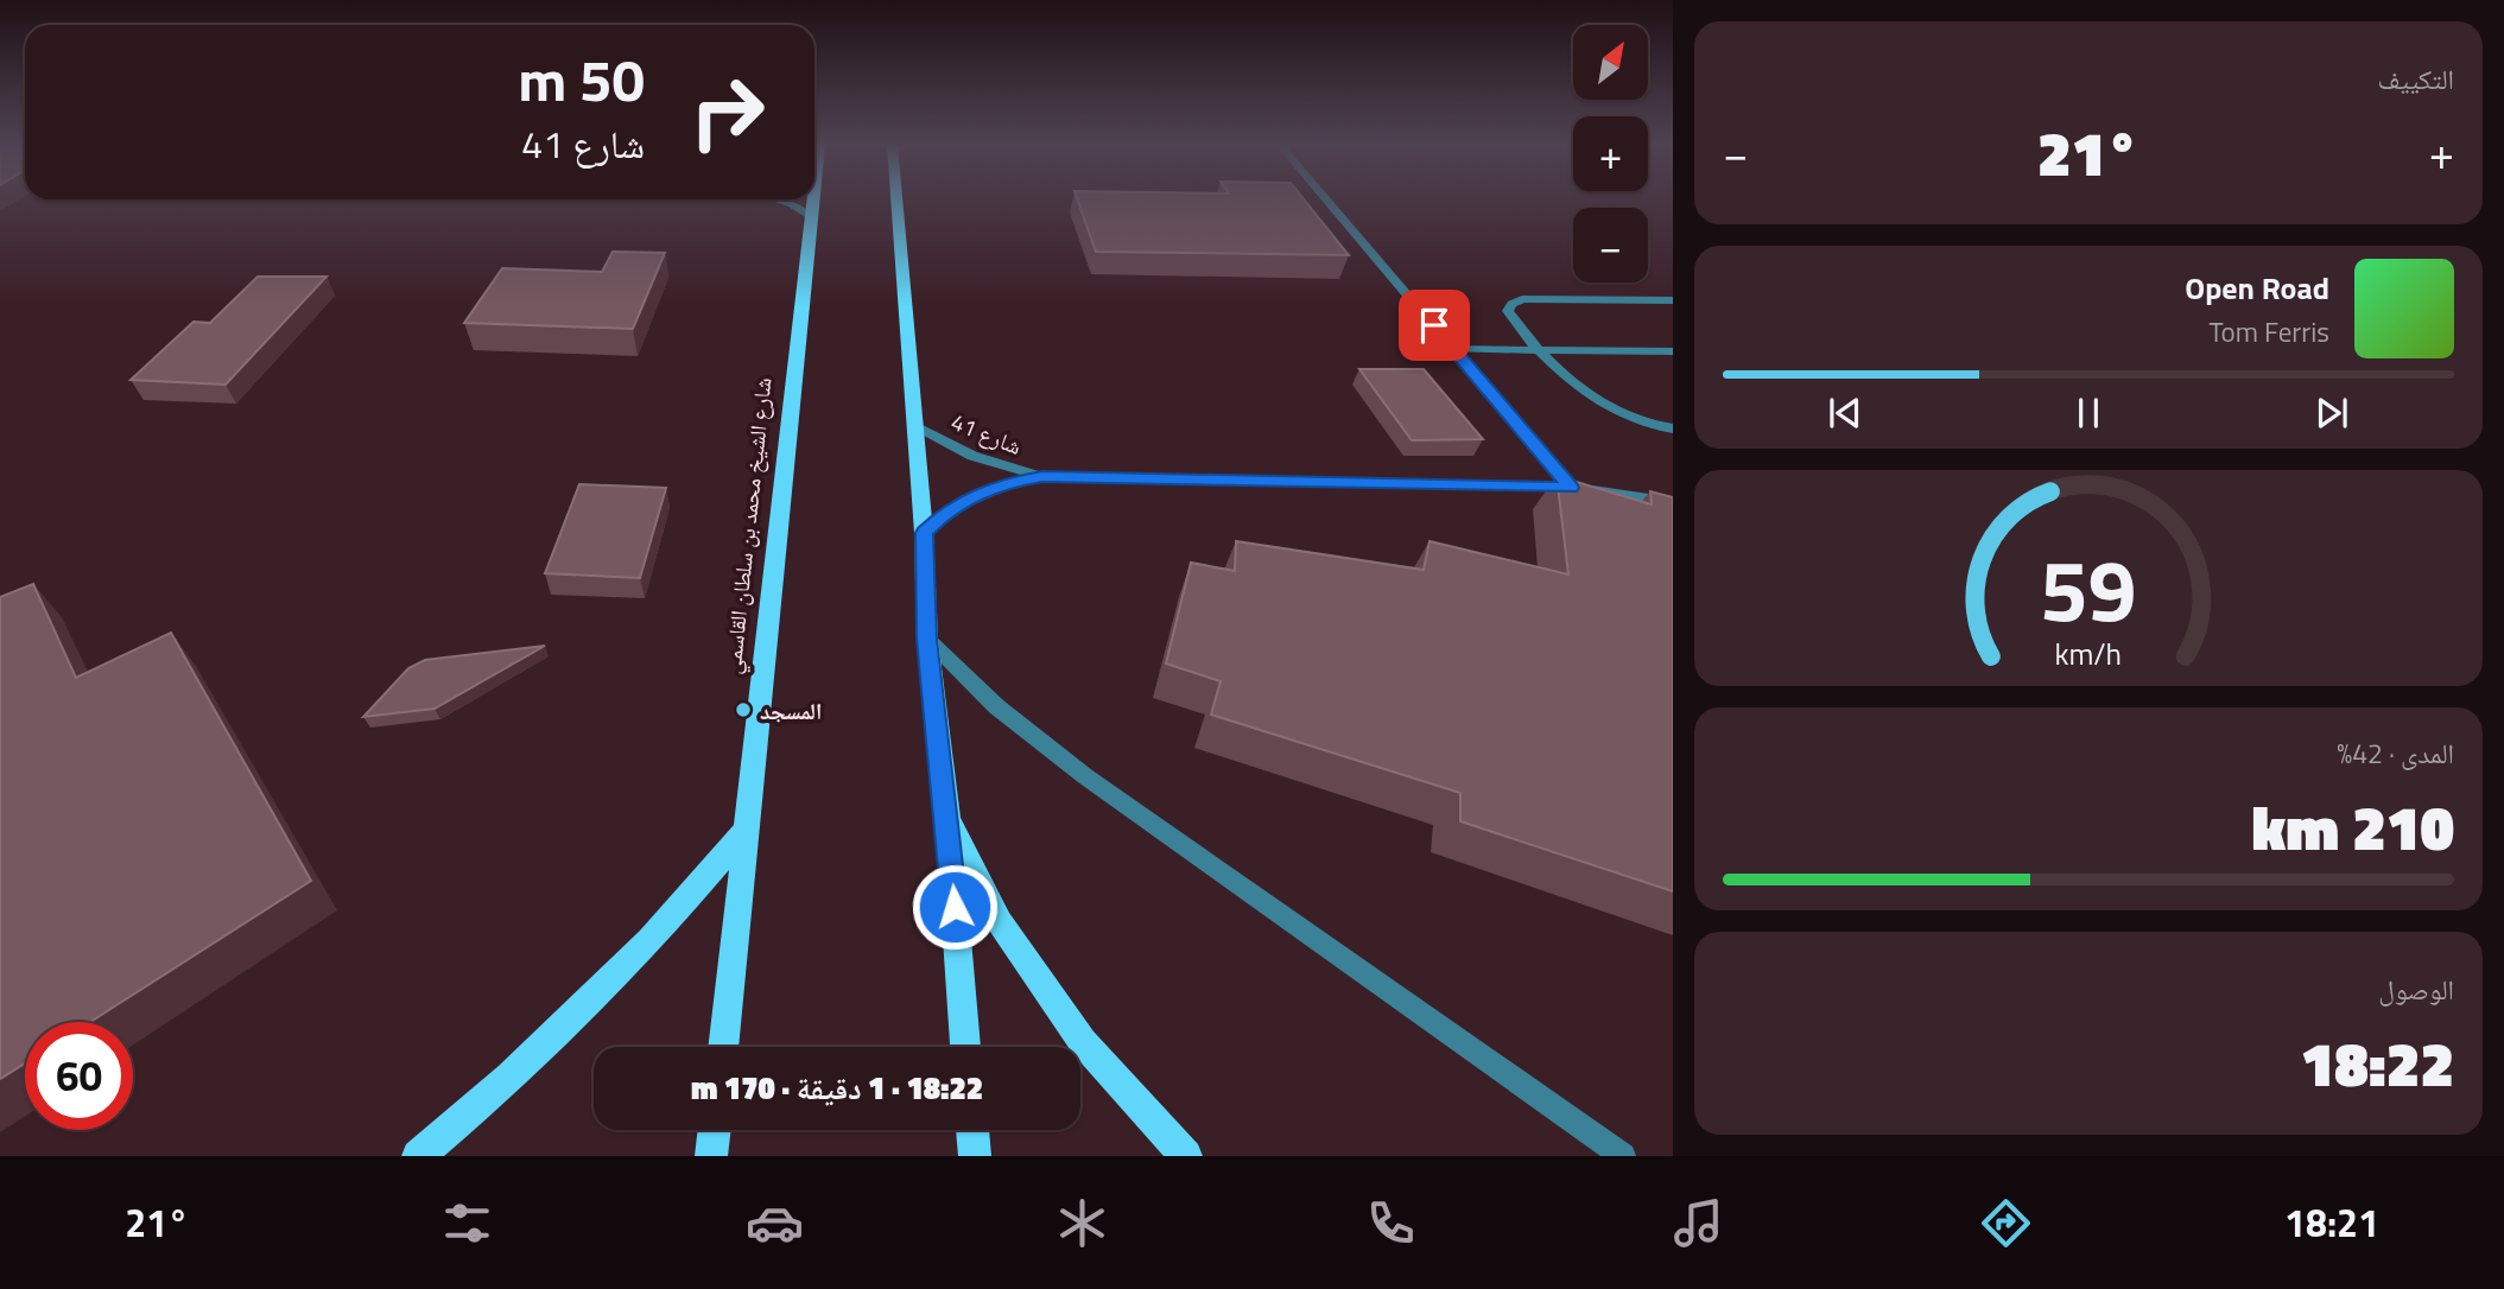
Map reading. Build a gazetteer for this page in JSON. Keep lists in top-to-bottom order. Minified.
{"streets":{"main road":["شارع الشيخ محمد بن سلطان القاسمي"],"street":["شارع 41"]},"places":["المسجد"],"north":"top right","page":{"tile":["التكييف",["المدى · 42%","210 km"],["الوصول","18:22"]],"map_buttons":["+","−"],"turn":["50 m","شارع 41"],"heat":["−","21°","+"],"song":["Open Road","Tom Ferris"],"limit":"60","trip":"18:22 · 1 دقيقة · 170 m","tabs":["18:21","21°"],"gauge":["59","km/h"]}}
